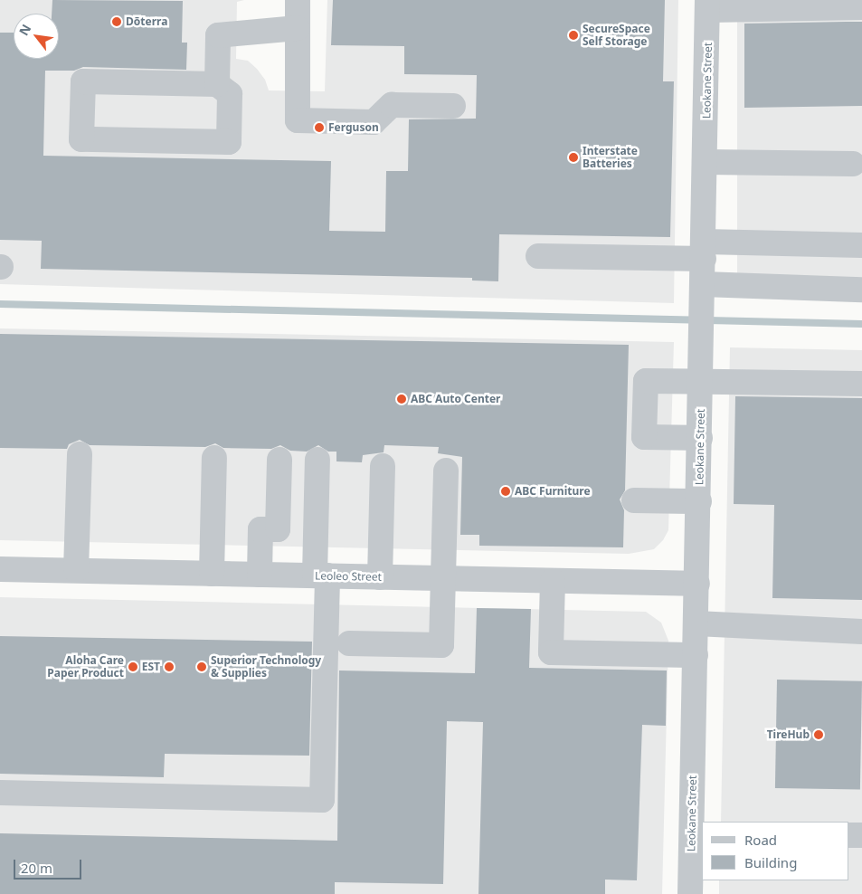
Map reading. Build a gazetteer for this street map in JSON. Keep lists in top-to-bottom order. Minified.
{"streets":{"street":["Leokane Street","Leoleo Street"]},"crossings":[["Leokane Street","Leoleo Street"]],"places":["Dōterra","SecureSpace Self Storage","Ferguson","Interstate Batteries","ABC Auto Center","ABC Furniture","Aloha Care Paper Product","EST","Superior Technology & Supplies","TireHub"],"legend":["Road","Building"],"scale_bar":"20 m","north":"top left"}
